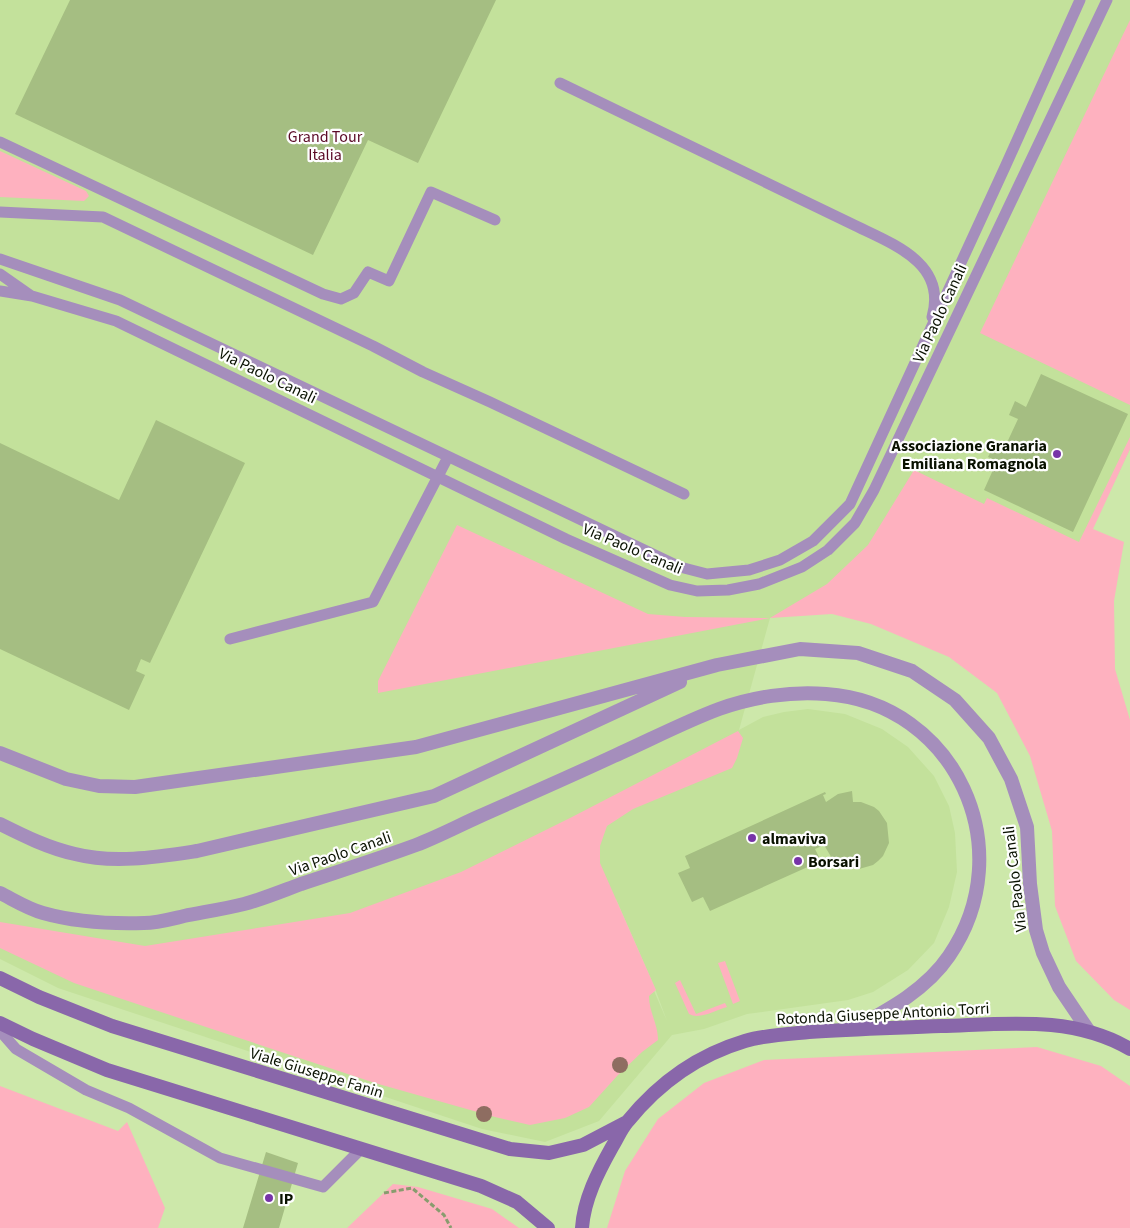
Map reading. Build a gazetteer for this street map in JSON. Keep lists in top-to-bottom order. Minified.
{"streets":{"main road":["Rotonda Giuseppe Antonio Torri","Viale Giuseppe Fanin"],"street":["Via Paolo Canali"]},"crossings":[["Via Paolo Canali","Rotonda Giuseppe Antonio Torri"],["Rotonda Giuseppe Antonio Torri","Viale Giuseppe Fanin"]],"parks":["Grand Tour Italia"],"places":["Associazione Granaria Emiliana Romagnola","almaviva","Borsari","IP"]}
